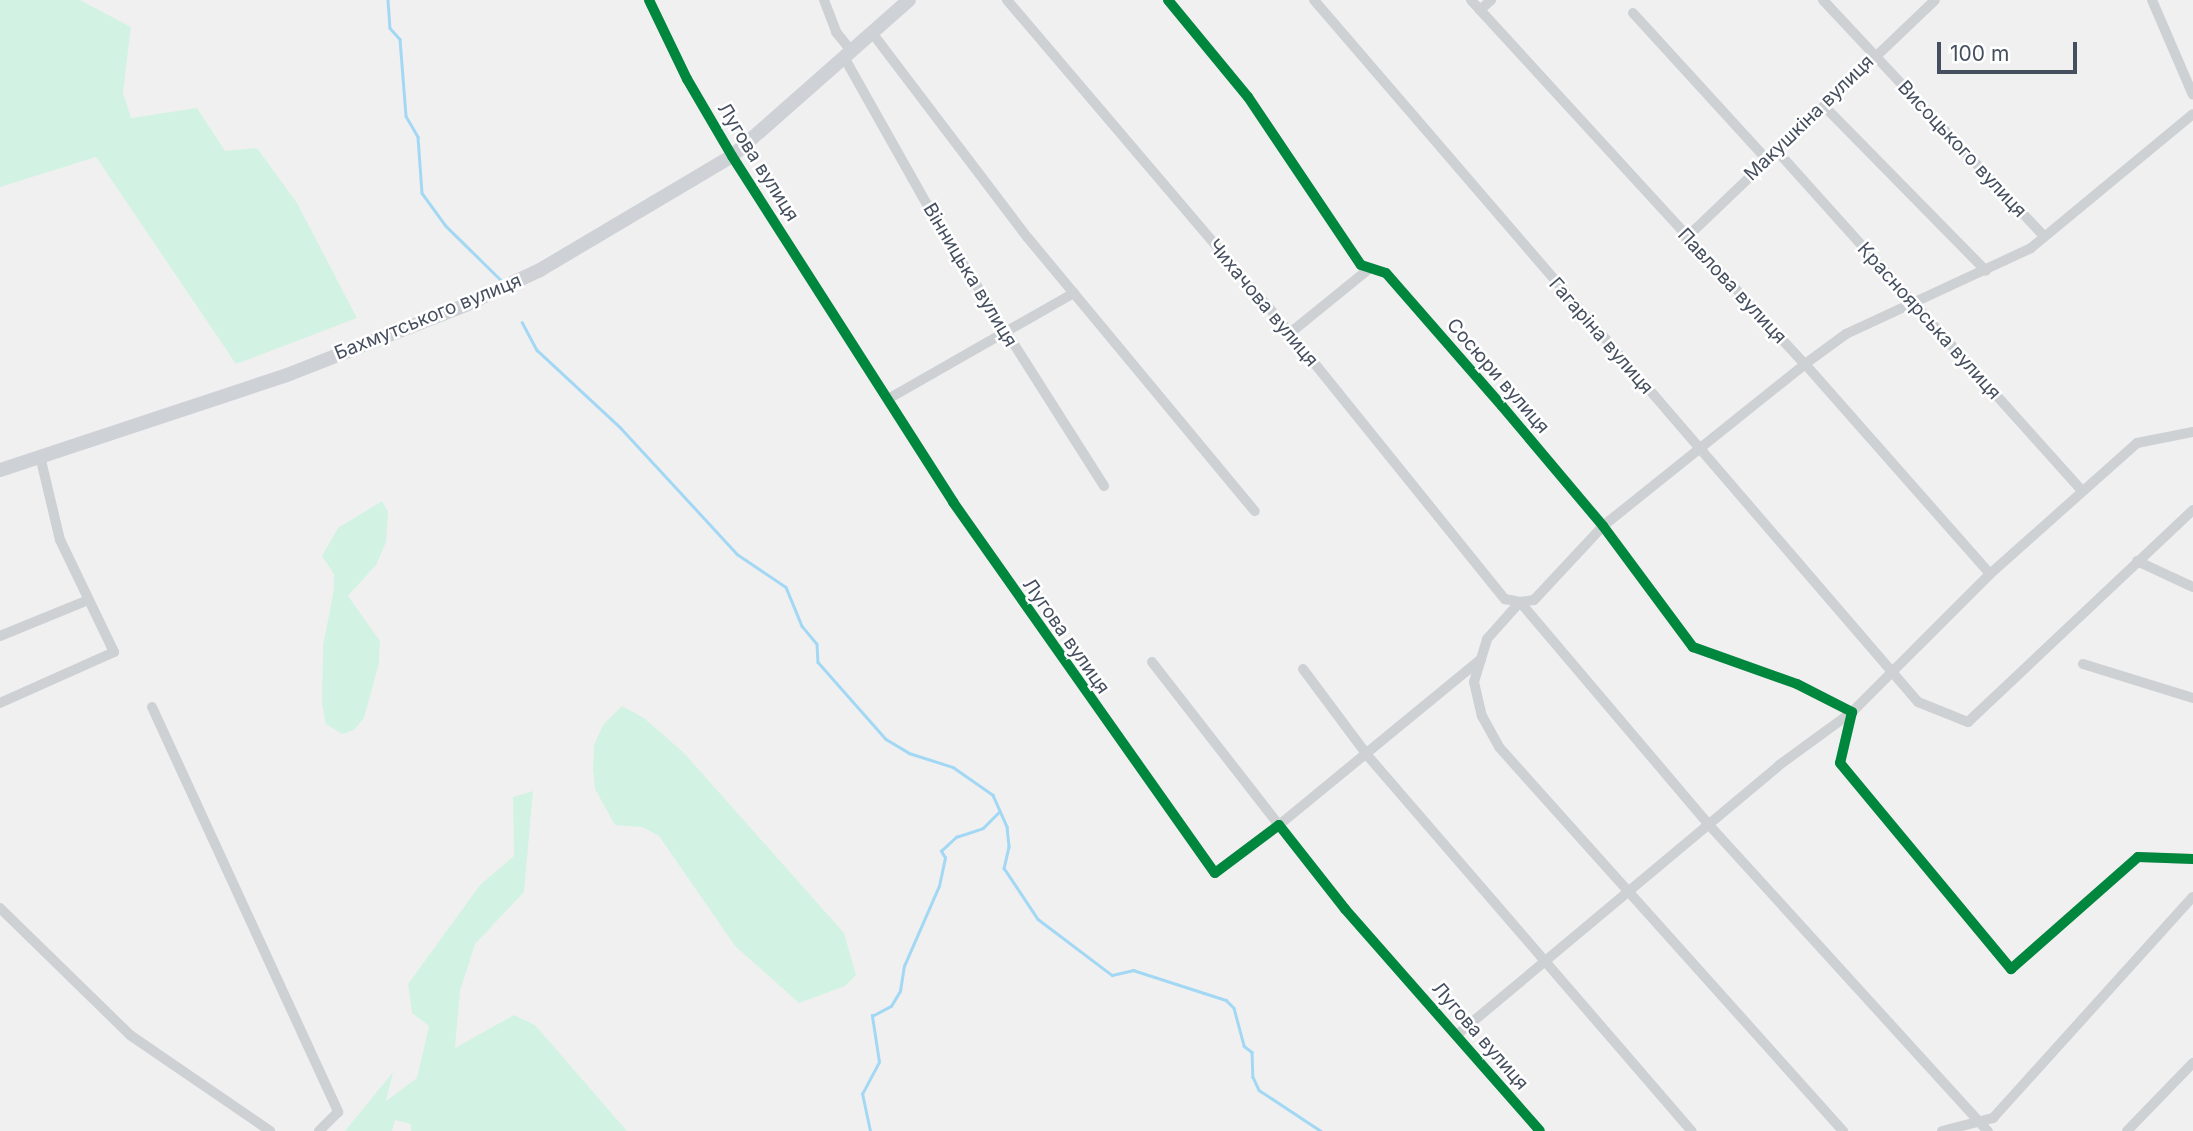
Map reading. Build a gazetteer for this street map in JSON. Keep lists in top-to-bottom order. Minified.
{"streets":{"main road":["Бахмутського вулиця"],"street":["Макушкіна вулиця","Висоцького вулиця","Лугова вулиця","Вінницька вулиця","Павлова вулиця","Чихачова вулиця","Красноярська вулиця","Гагаріна вулиця","Сосюри вулиця"]},"crossings":[["Макушкіна вулиця","Висоцького вулиця"],["Макушкіна вулиця","Павлова вулиця"],["Макушкіна вулиця","Красноярська вулиця"],["Лугова вулиця","Бахмутського вулиця"],["Вінницька вулиця","Бахмутського вулиця"]],"scale_bar":"100 m"}
